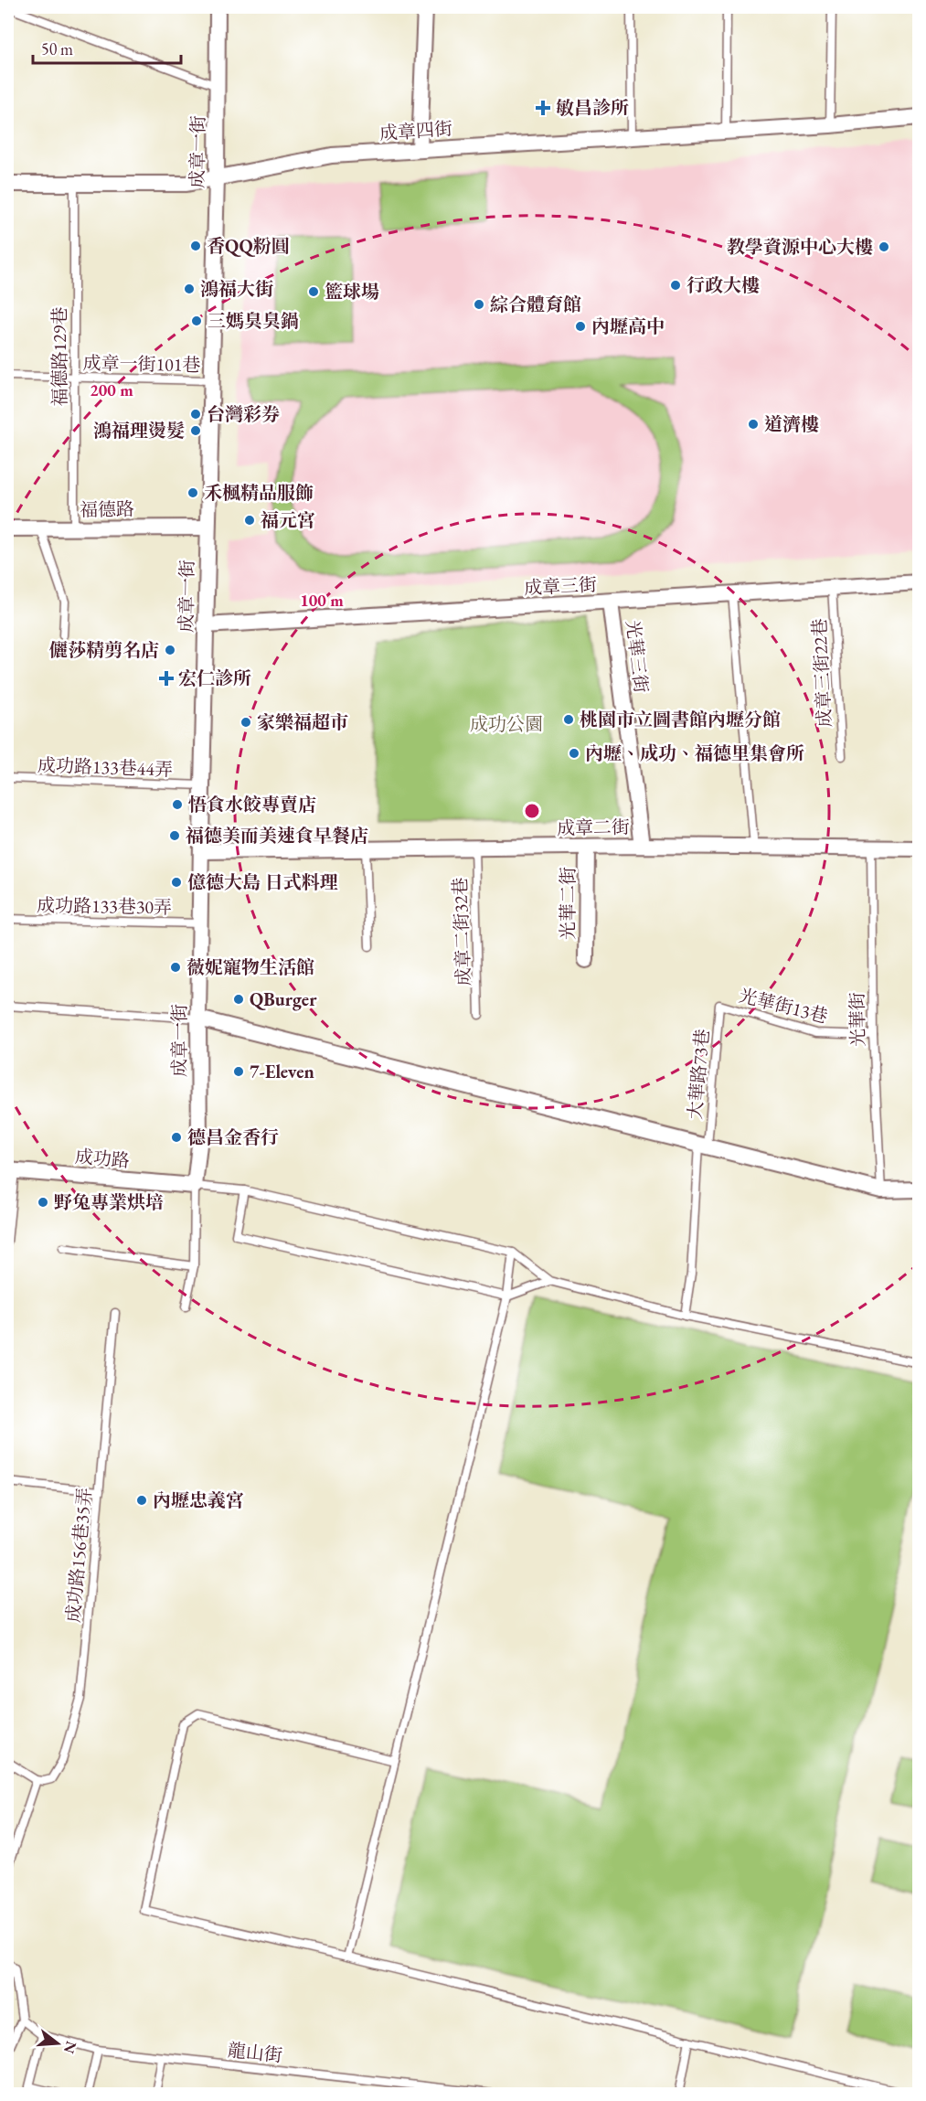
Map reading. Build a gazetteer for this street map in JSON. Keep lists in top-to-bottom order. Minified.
{"streets":{"street":["成章四街","成章一街","福德路","成章三街","光華三街","成章二街","光華二街","成功路"],"lane":["福德路129巷","成章一街101巷","成章三街22巷","成功路133巷44弄","成功路133巷30弄","成章二街32巷","光華街13巷","光華街","大華路73巷","成功路156巷35弄","龍山街"]},"crossings":[["成章四街","成章一街"],["成章四街","福德路129巷"],["成章一街","成章一街101巷"],["成章一街","福德路"],["成章一街","成章三街"],["成章一街","成功路133巷44弄"],["成章一街","成章二街"],["成章一街","成功路133巷30弄"],["成章一街","成功路"],["福德路129巷","成章一街101巷"],["福德路129巷","福德路"],["成章三街","光華三街"],["成章三街","成章三街22巷"],["光華三街","成章二街"],["成章二街","光華二街"],["成章二街","成章二街32巷"],["成章二街","光華街"],["光華街13巷","光華街"],["光華街13巷","大華路73巷"]],"parks":["成功公園"],"places":{"health":["敏昌診所","宏仁診所"],"other":["香QQ粉圓","教學資源中心大樓","行政大樓","鴻福大街","籃球場","綜合體育館","三媽臭臭鍋","內壢高中","台灣彩券","道濟樓","鴻福理燙髮","禾楓精品服飾","福元宮","儷莎精剪名店","桃園市立圖書館內壢分館","家樂福超市","內壢、成功、福德里集會所","悟食水餃專賣店","福德美而美速食早餐店","億德大島 日式料理","薇妮寵物生活館","QBurger","7-Eleven","德昌金香行","野兔專業烘培","內壢忠義宮"]},"scale_bar":"50 m","north":"right","rings":["200 m","100 m"]}
